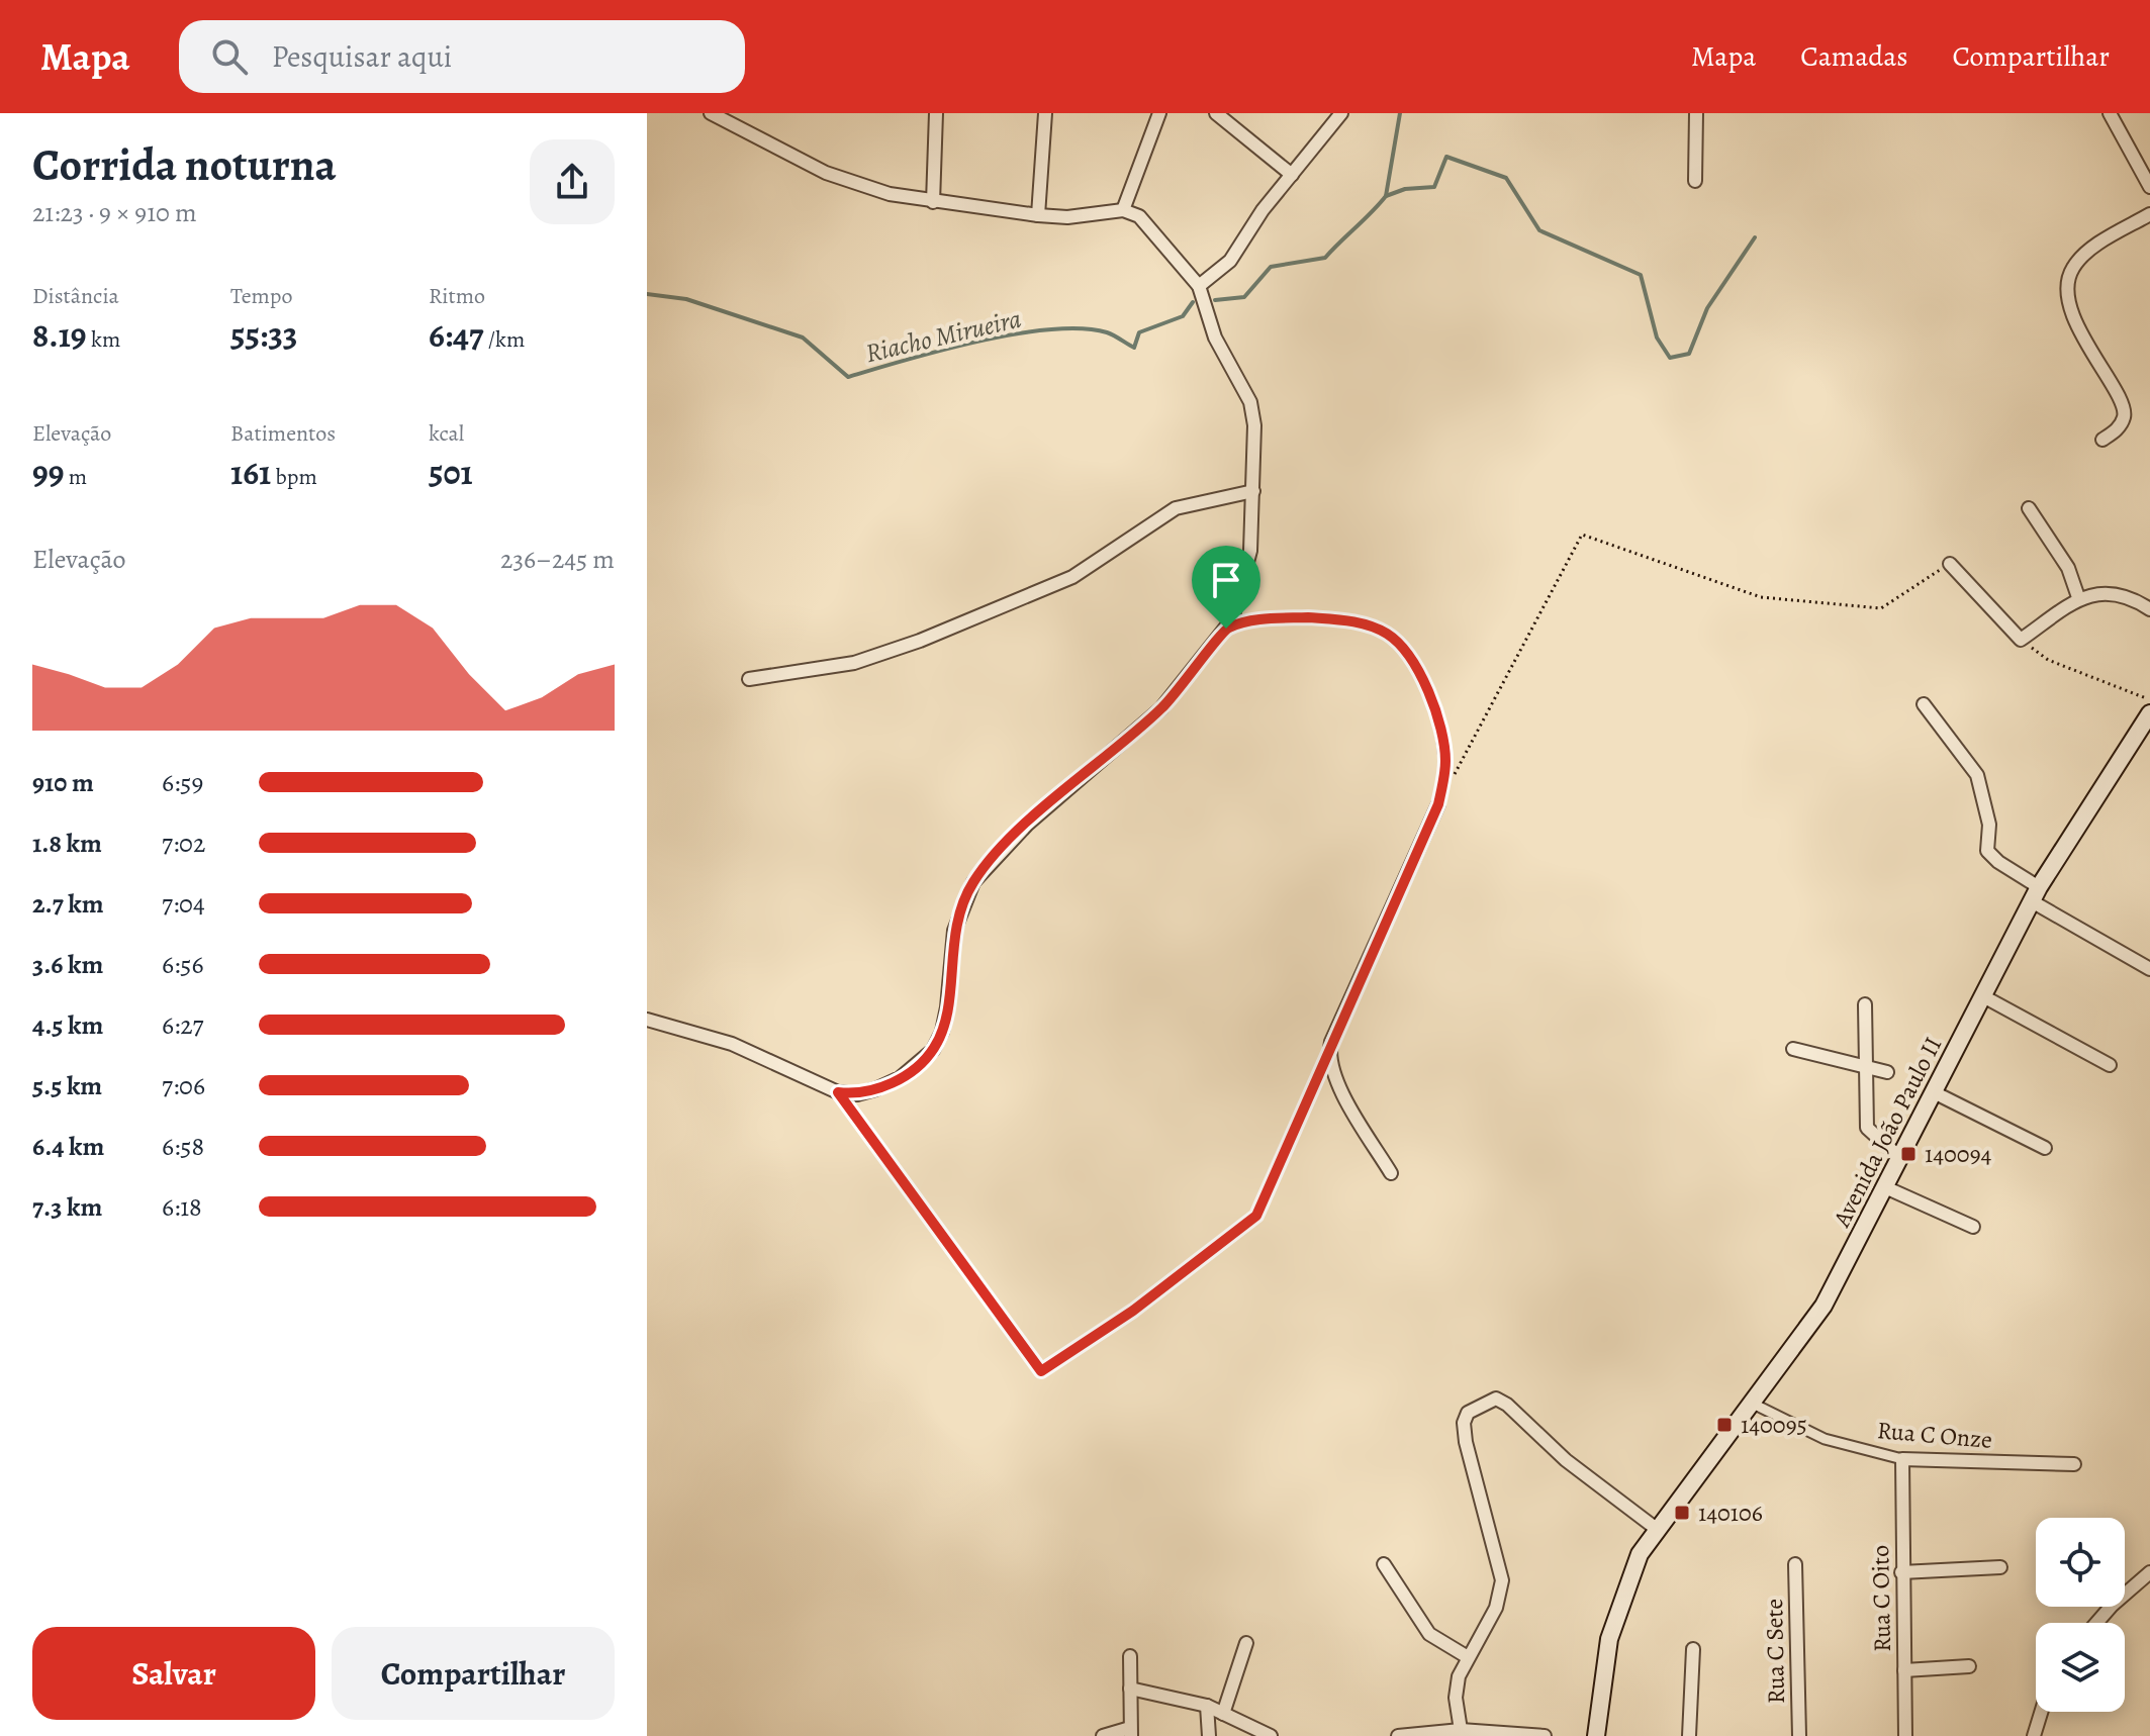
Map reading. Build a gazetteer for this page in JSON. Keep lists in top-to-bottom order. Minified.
{"streets":{"main road":["Avenida João Paulo II"],"street":["Rua C Onze","Rua C Oito","Rua C Sete"]},"crossings":[["Avenida João Paulo II","Rua C Onze"],["Rua C Onze","Rua C Oito"]],"water":["Riacho Mirueira"],"places":{"transit":["140094","140095","140106"]},"page":{"header":"Mapa","search":"Pesquisar aqui","nav":["Mapa","Camadas","Compartilhar"],"heading":["Corrida noturna","21:23 · 9 × 910 m"],"stats":[["Distância","8.19 km"],["Tempo","55:33"],["Ritmo","6:47 /km"],["Elevação","99 m"],["Batimentos","161 bpm"],["kcal","501"]],"chart":["Elevação","236–245 m"],"list":[{"name":"910 m","note":"6:59"},{"name":"1.8 km","note":"7:02"},{"name":"2.7 km","note":"7:04"},{"name":"3.6 km","note":"6:56"},{"name":"4.5 km","note":"6:27"},{"name":"5.5 km","note":"7:06"},{"name":"6.4 km","note":"6:58"},{"name":"7.3 km","note":"6:18"}],"buttons":["Salvar","Compartilhar"]}}
